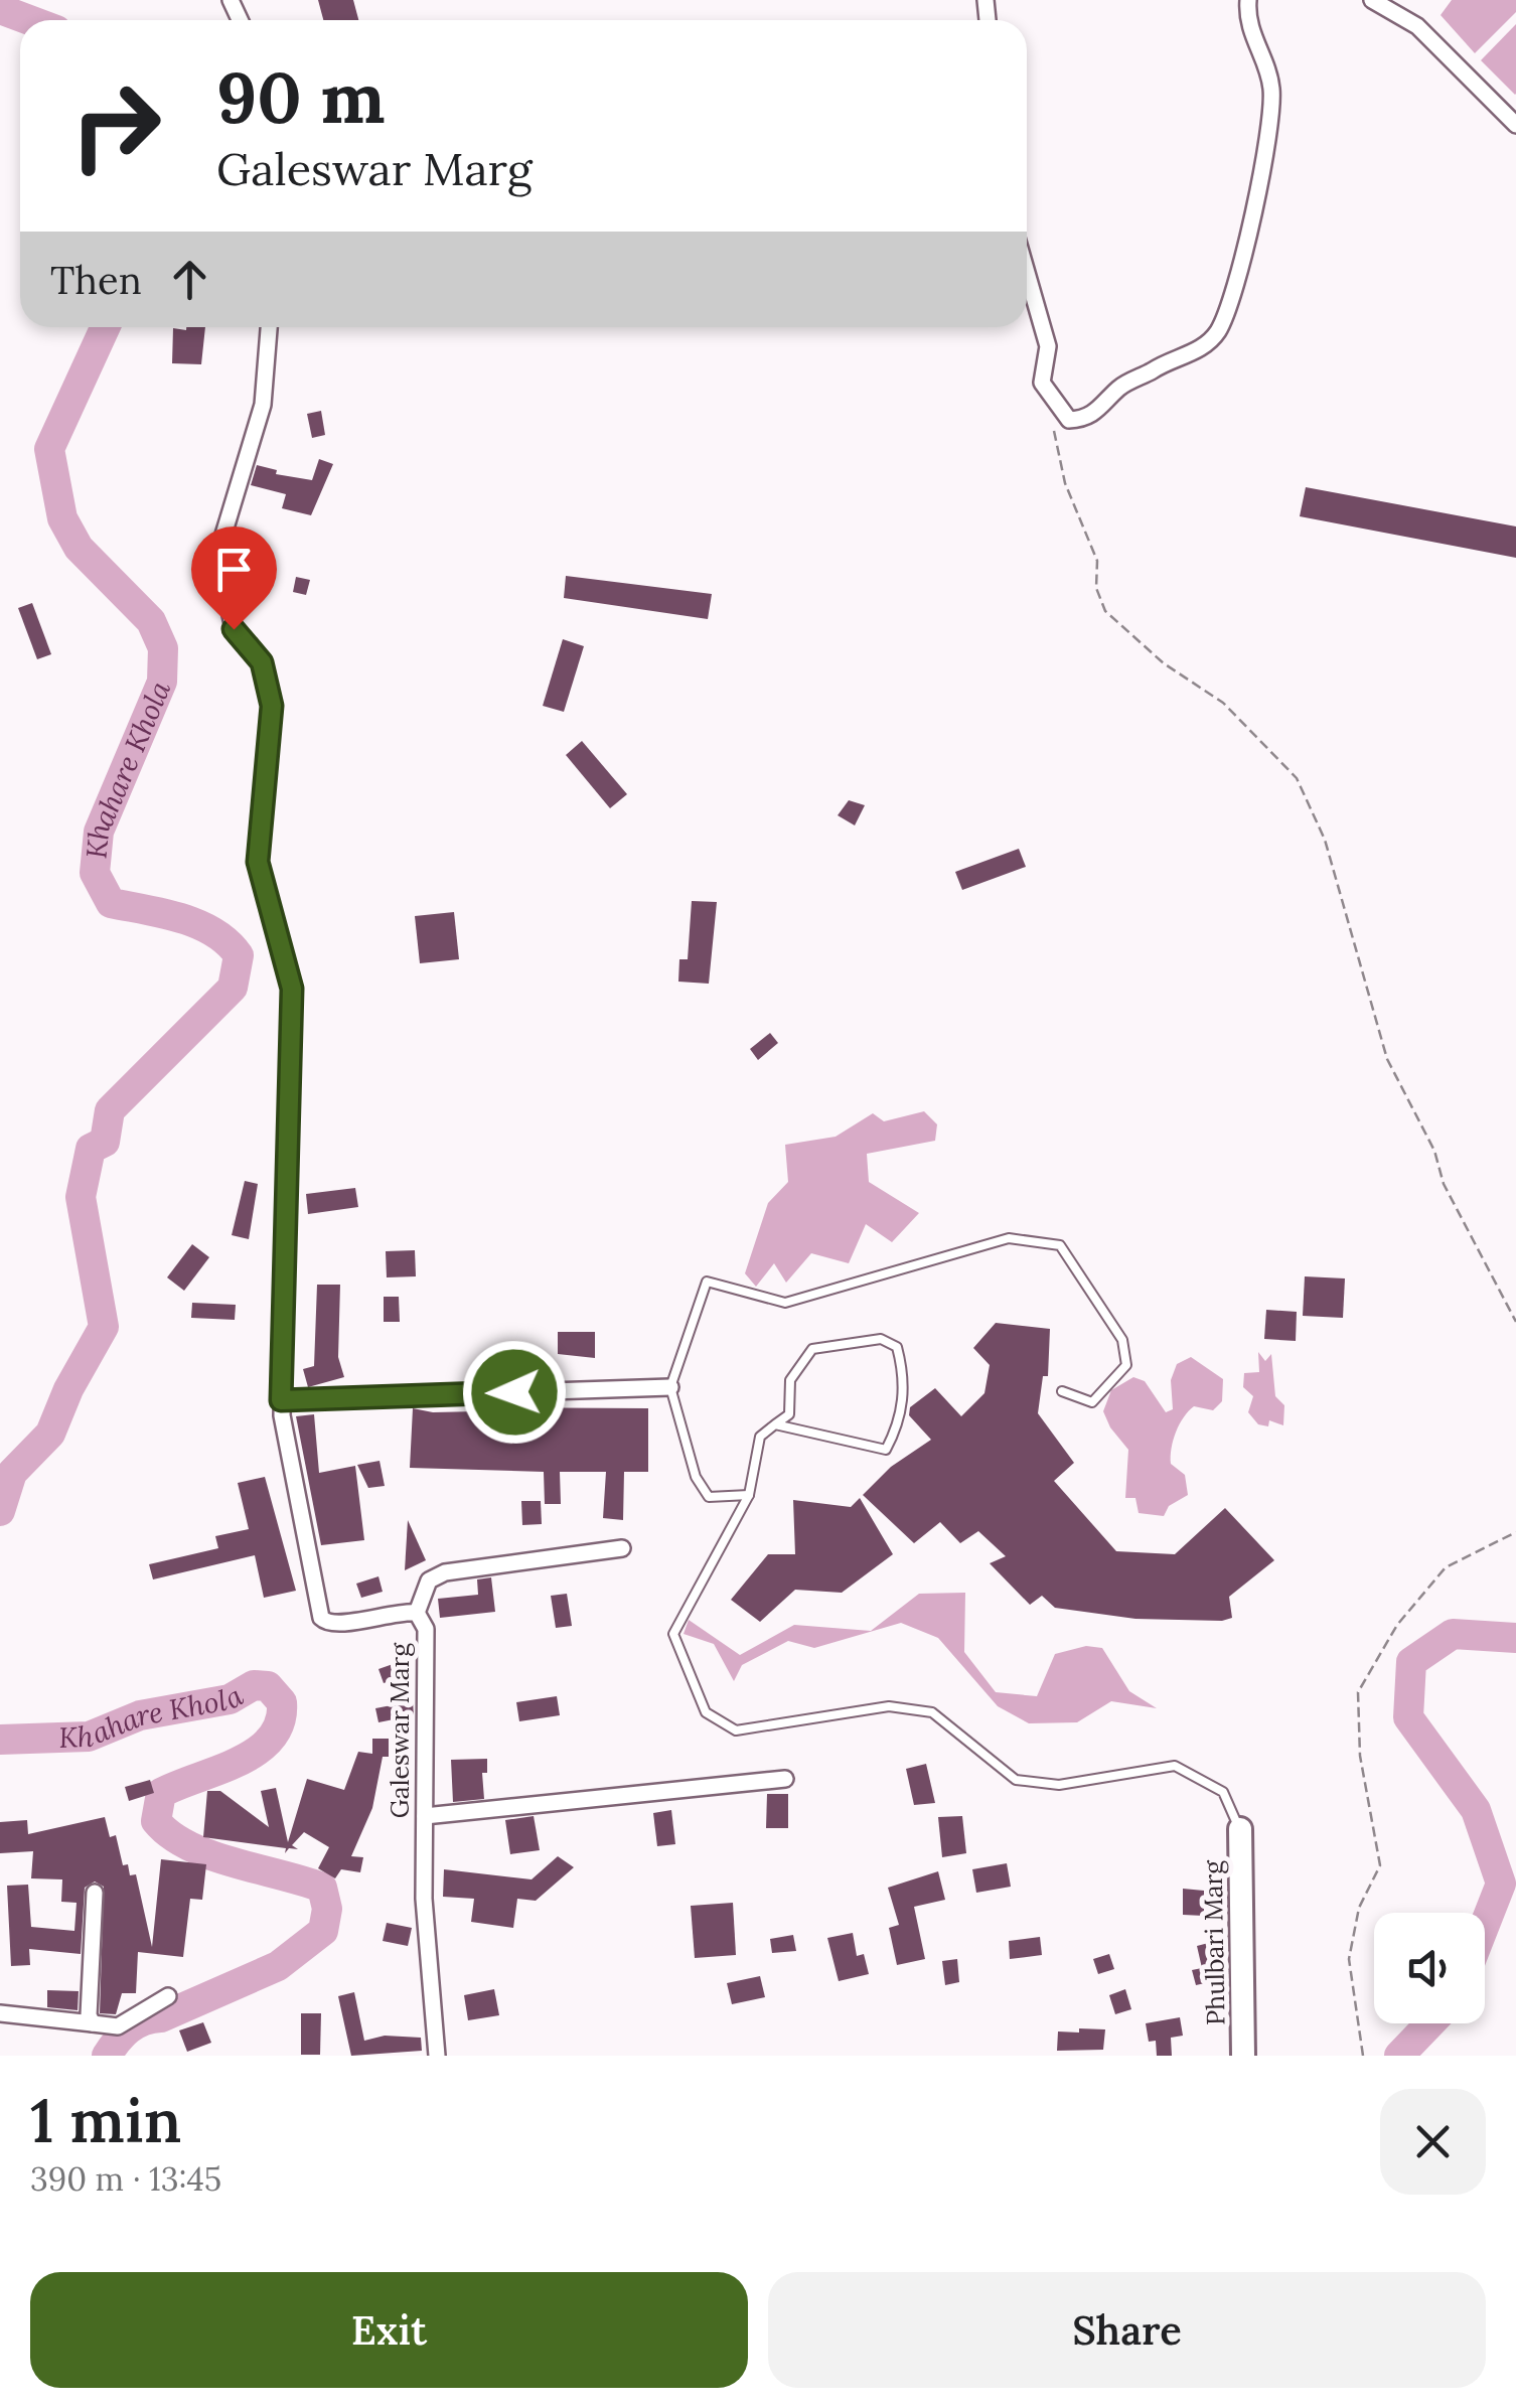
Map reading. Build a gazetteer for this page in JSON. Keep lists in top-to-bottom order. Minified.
{"streets":{"main road":["Phulbari Marg"],"street":["Galeswar Marg"]},"water":["Khahare Khola"],"page":{"turn":["90 m","Galeswar Marg"],"then":"Then","heading":["1 min","390 m · 13:45"],"buttons":["Exit","Share"]}}
